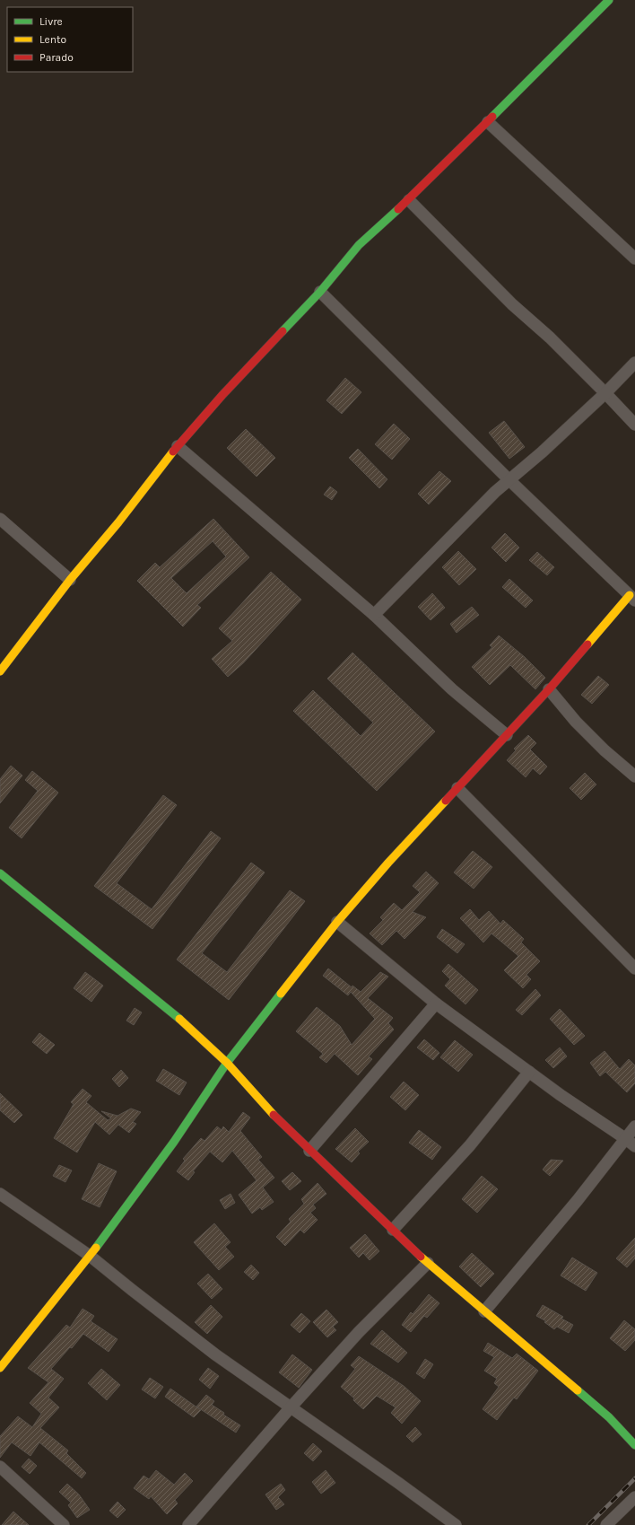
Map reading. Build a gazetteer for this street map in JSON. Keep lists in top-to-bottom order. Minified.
{"legend":["Livre","Lento","Parado"]}
